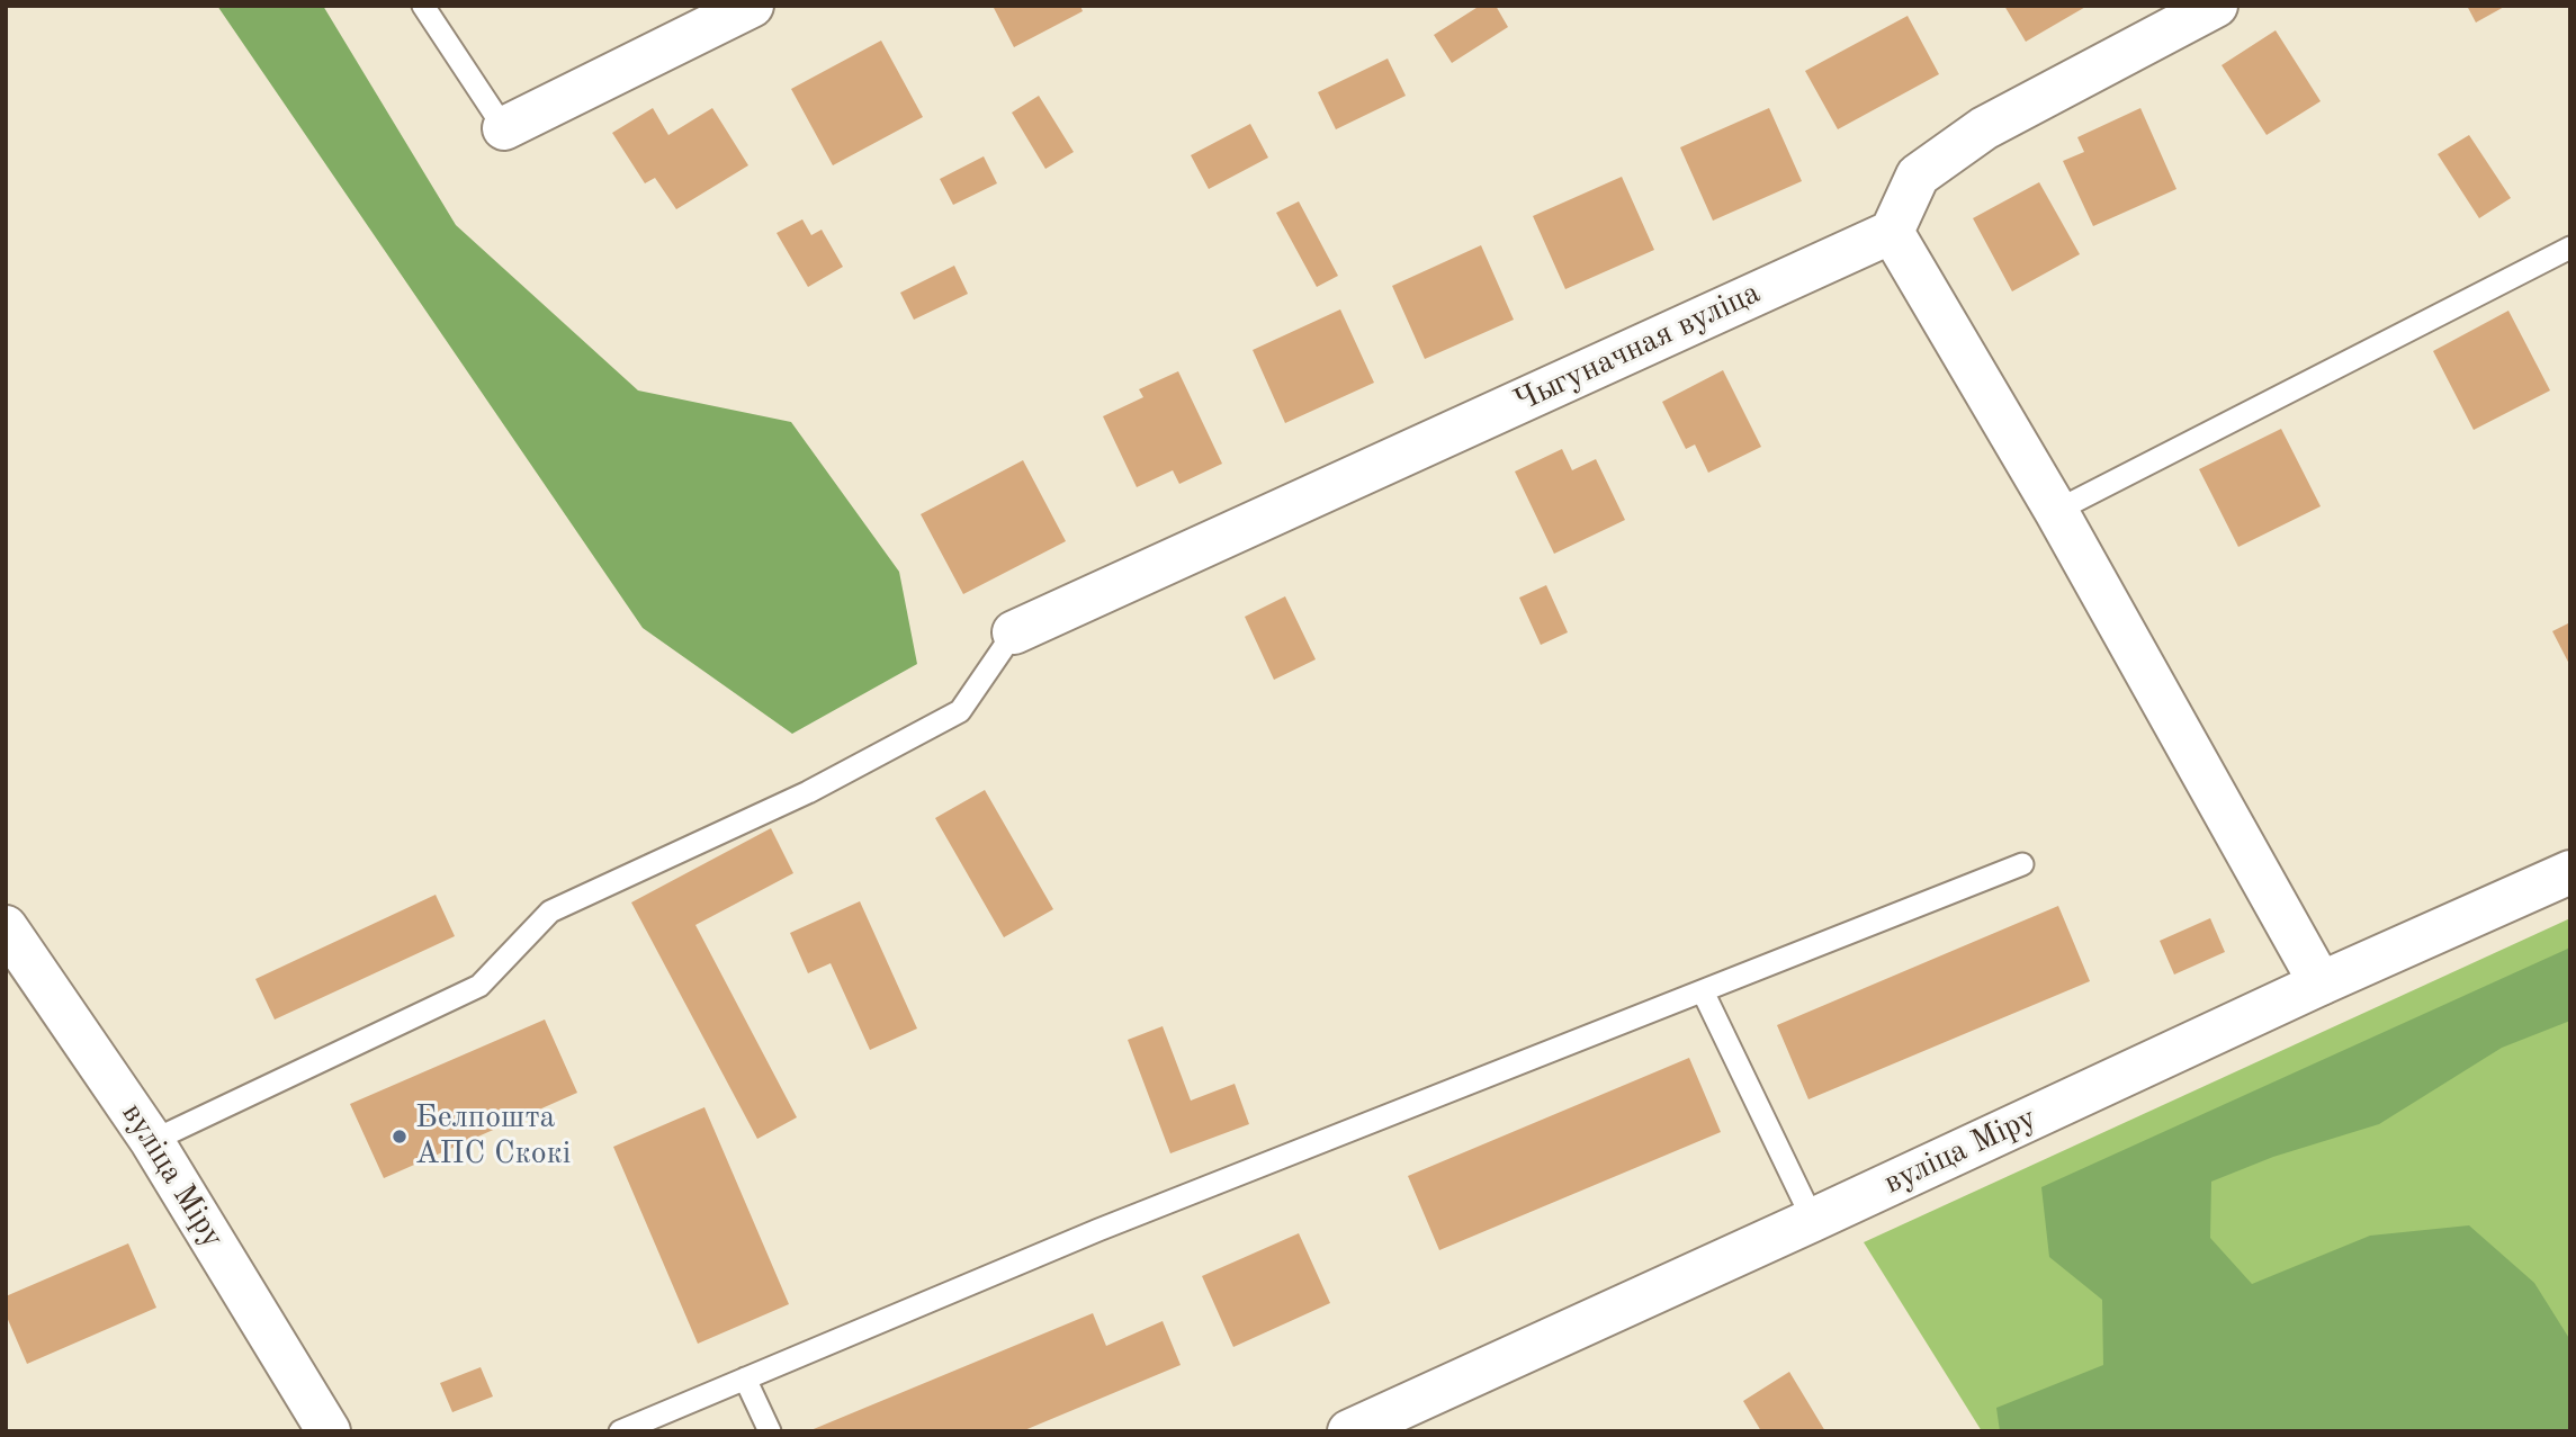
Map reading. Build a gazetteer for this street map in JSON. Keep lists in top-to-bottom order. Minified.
{"streets":{"street":["Чыгуначная вуліца","вуліца Міру"]},"places":["Белпошта АПС Скокі"]}
